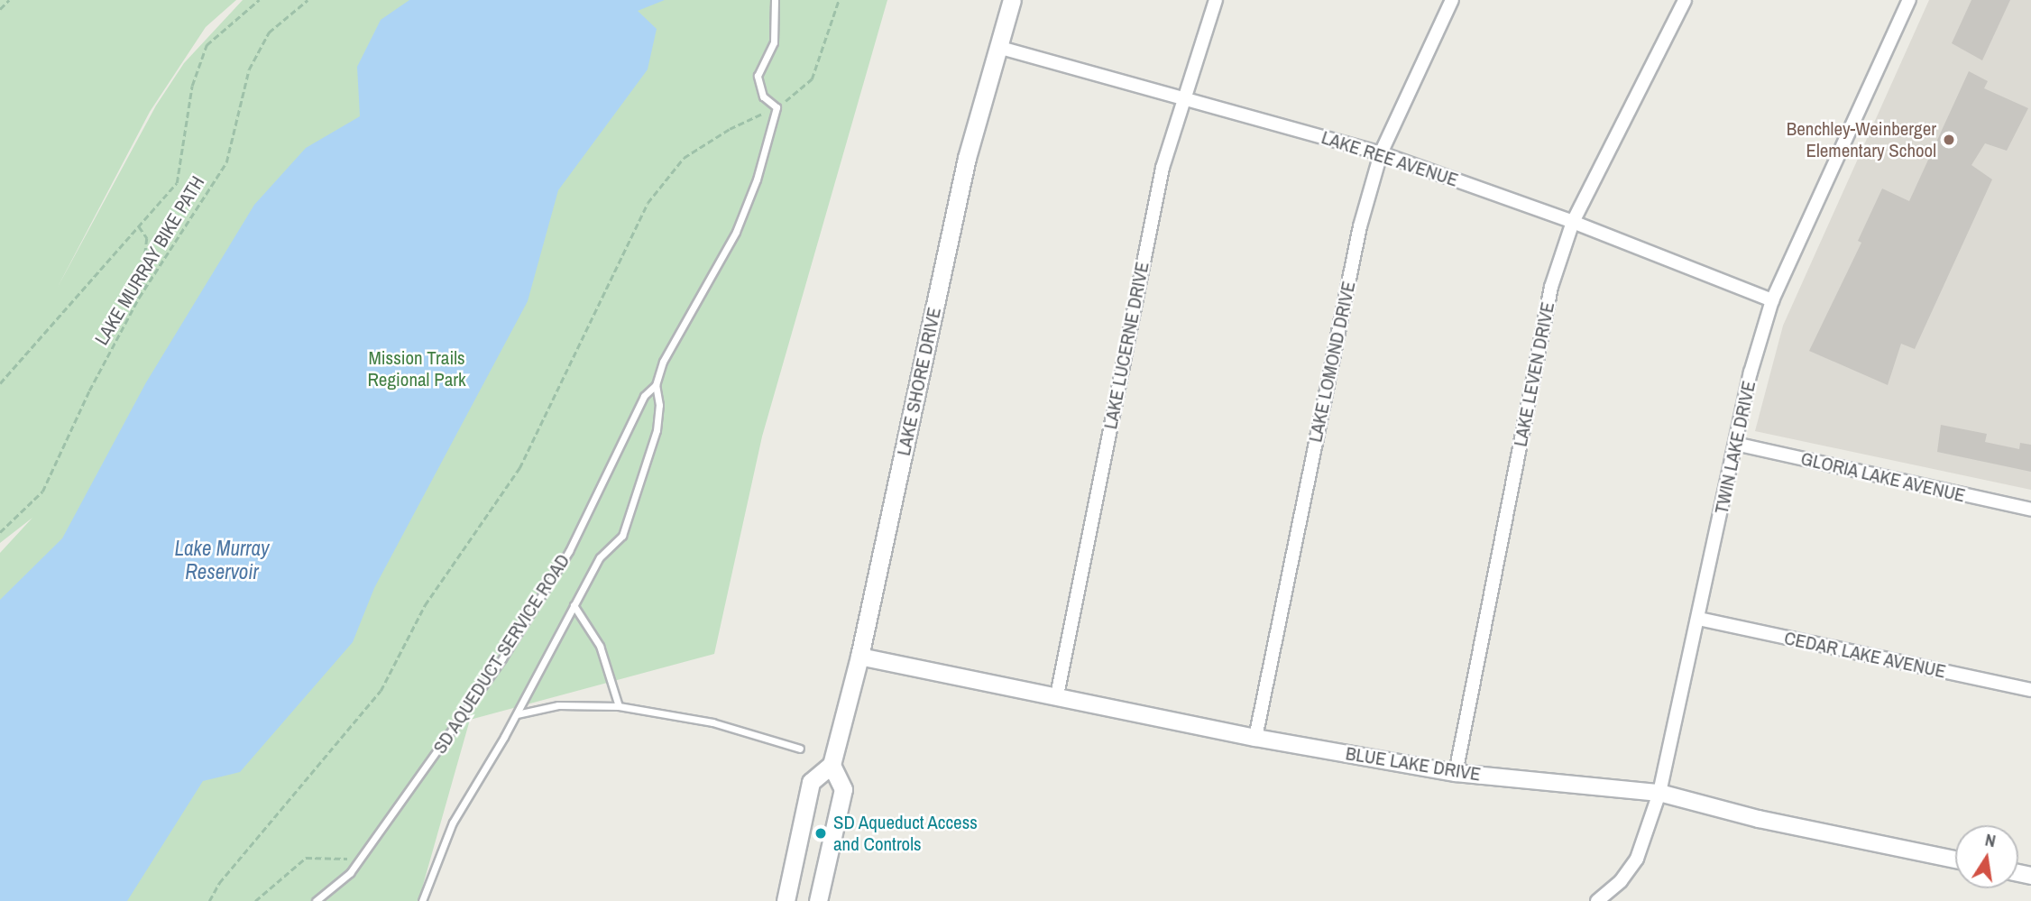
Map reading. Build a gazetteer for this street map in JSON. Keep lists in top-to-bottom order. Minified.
{"streets":{"main road":["LAKE SHORE DRIVE"],"street":["LAKE REE AVENUE","LAKE LUCERNE DRIVE","LAKE LOMOND DRIVE","LAKE LEVEN DRIVE","TWIN LAKE DRIVE","GLORIA LAKE AVENUE","CEDAR LAKE AVENUE","BLUE LAKE DRIVE"],"lane":["SD AQUEDUCT SERVICE ROAD"],"path":["LAKE MURRAY BIKE PATH"]},"crossings":[["LAKE REE AVENUE","LAKE LUCERNE DRIVE"],["LAKE REE AVENUE","LAKE LOMOND DRIVE"],["LAKE REE AVENUE","LAKE LEVEN DRIVE"],["LAKE REE AVENUE","LAKE SHORE DRIVE"],["LAKE REE AVENUE","TWIN LAKE DRIVE"],["LAKE LUCERNE DRIVE","BLUE LAKE DRIVE"],["LAKE LOMOND DRIVE","BLUE LAKE DRIVE"],["LAKE LEVEN DRIVE","BLUE LAKE DRIVE"],["LAKE SHORE DRIVE","BLUE LAKE DRIVE"],["TWIN LAKE DRIVE","GLORIA LAKE AVENUE"],["TWIN LAKE DRIVE","CEDAR LAKE AVENUE"],["TWIN LAKE DRIVE","BLUE LAKE DRIVE"]],"water":["Lake Murray Reservoir"],"parks":["Mission Trails Regional Park"],"places":["Benchley-Weinberger Elementary School","SD Aqueduct Access and Controls"],"north":"top"}
